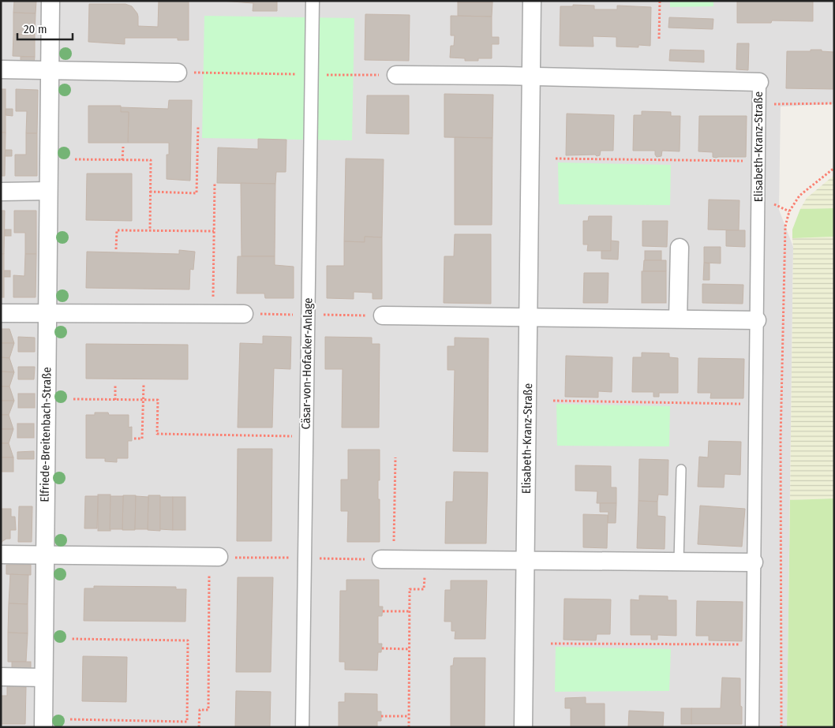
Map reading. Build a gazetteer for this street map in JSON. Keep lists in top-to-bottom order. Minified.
{"streets":{"street":["Elisabeth-Kranz-Straße","Cäsar-von-Hofacker-Anlage","Elfriede-Breitenbach-Straße"]},"scale_bar":"20 m"}
